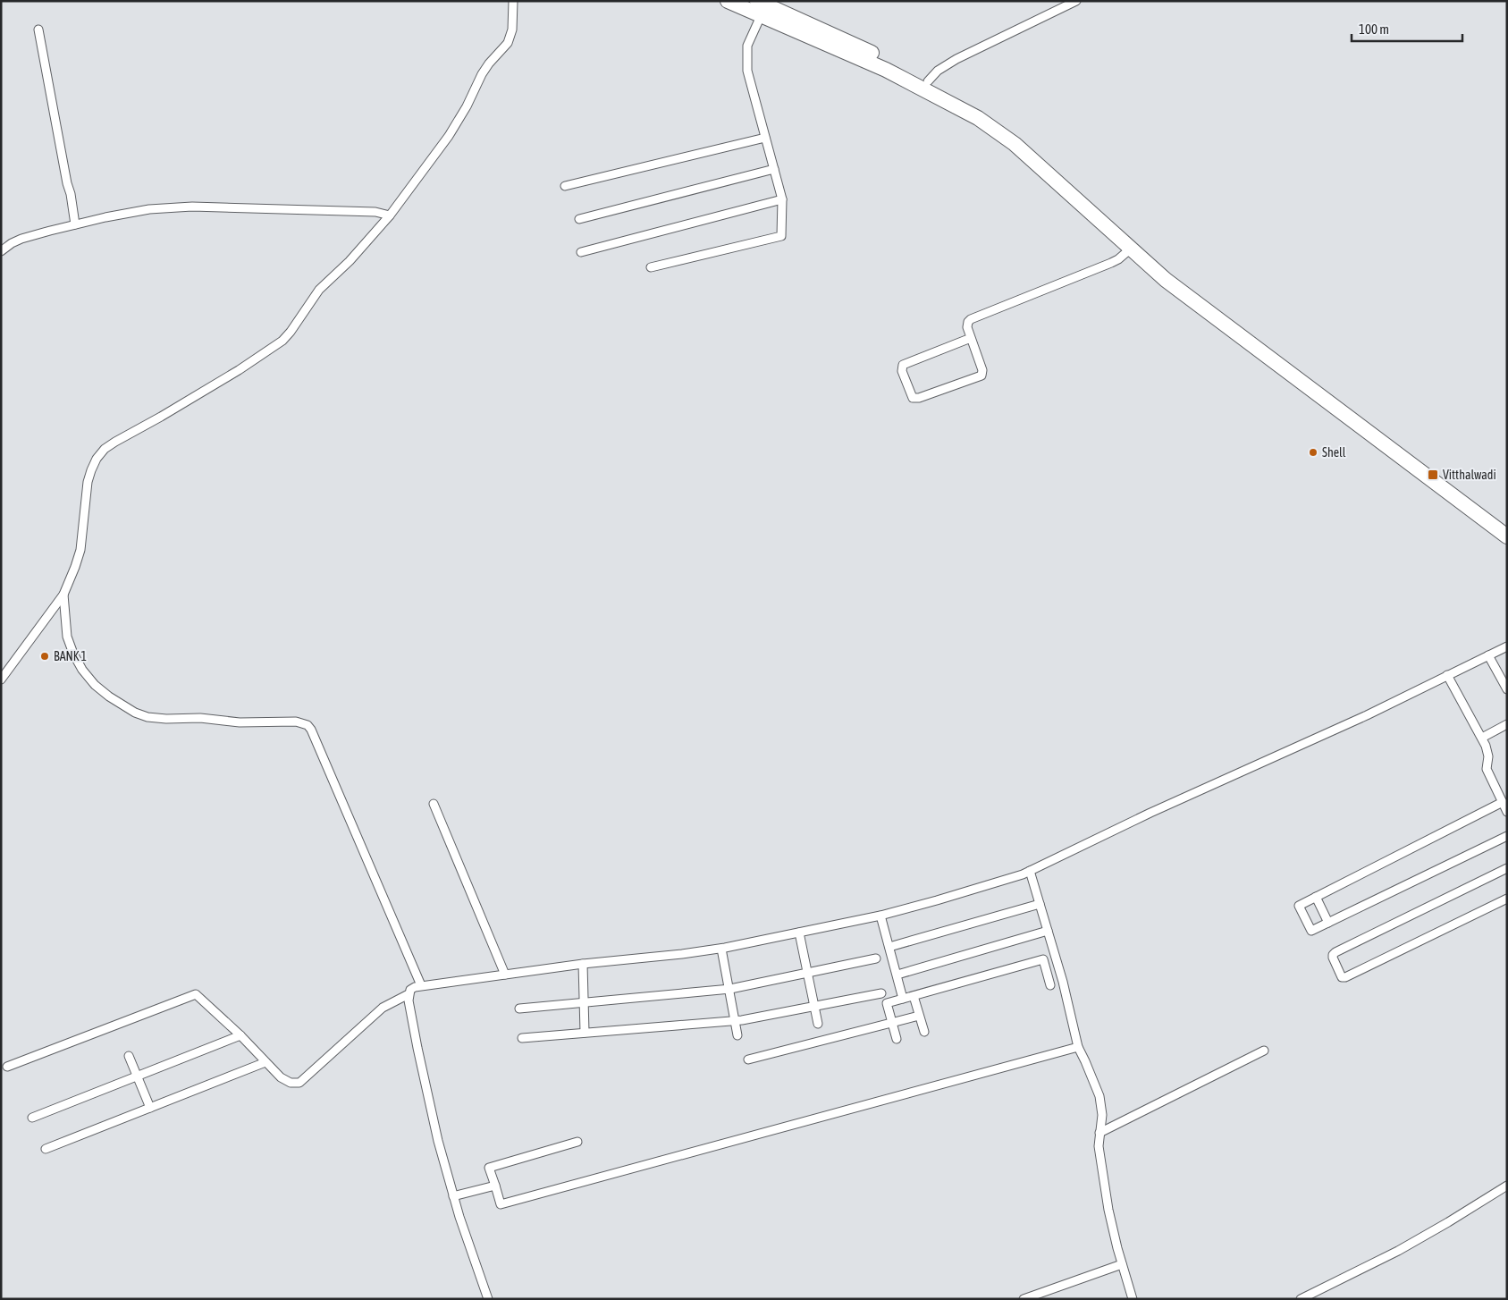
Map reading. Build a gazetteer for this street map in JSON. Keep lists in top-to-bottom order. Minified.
{"places":{"other":["Shell","BANK 1"],"transit":["Vitthalwadi"]},"scale_bar":"100 m"}
